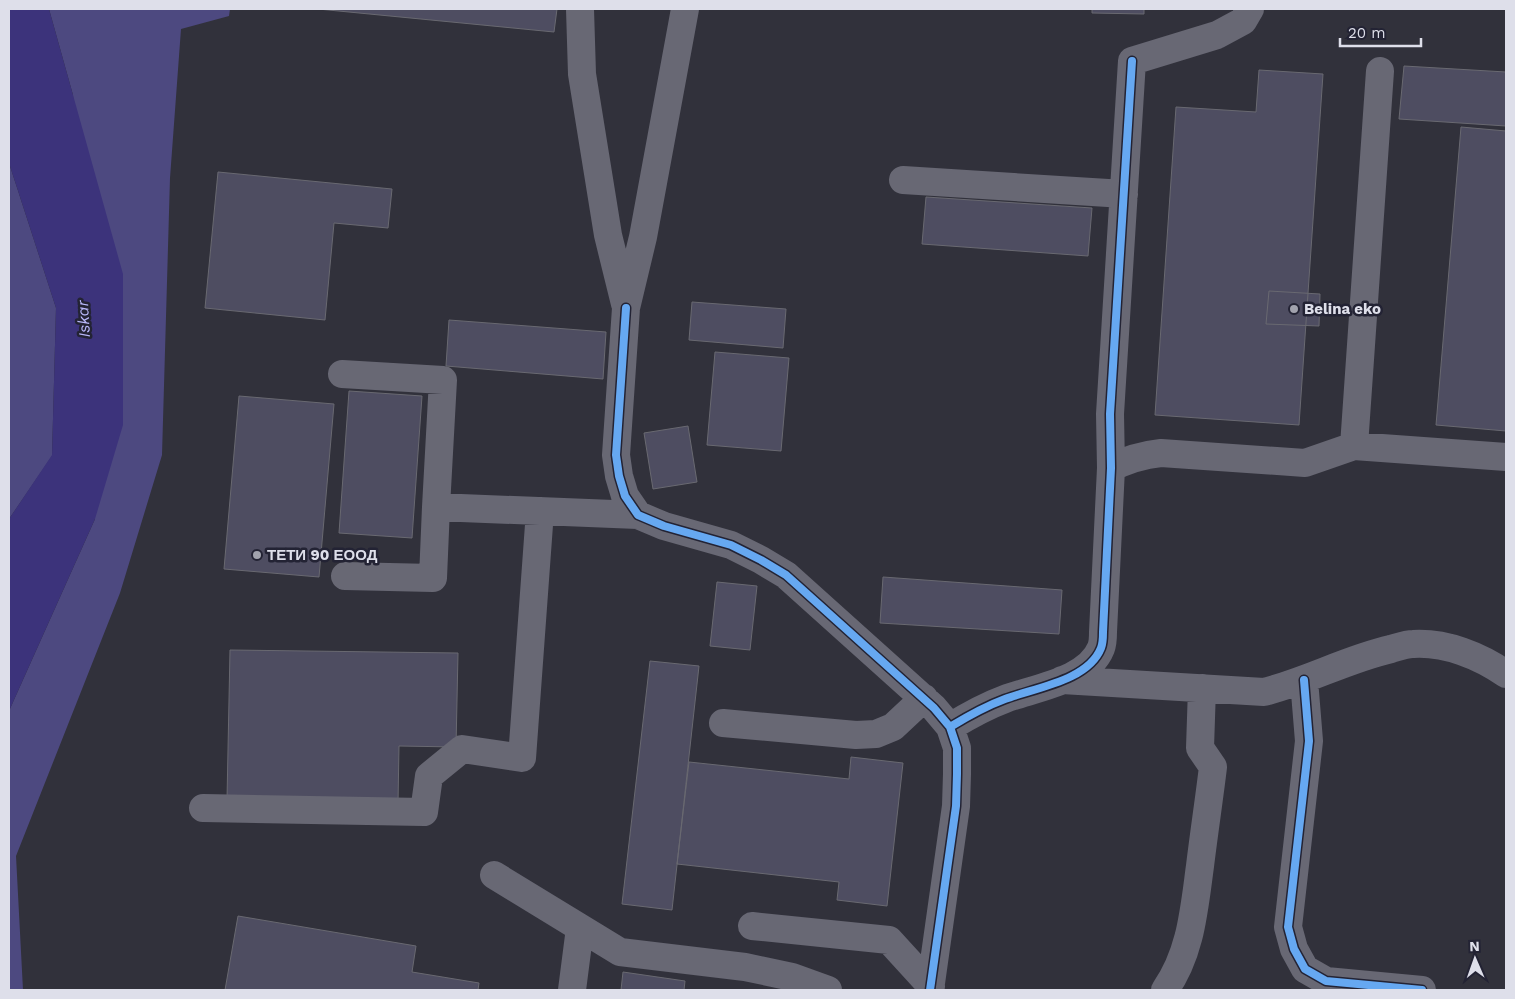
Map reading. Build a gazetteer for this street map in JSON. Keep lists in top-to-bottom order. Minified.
{"water":["Iskar"],"places":["Belina eko","ТЕТИ 90 ЕООД"],"scale_bar":"20 m","north":"top"}
